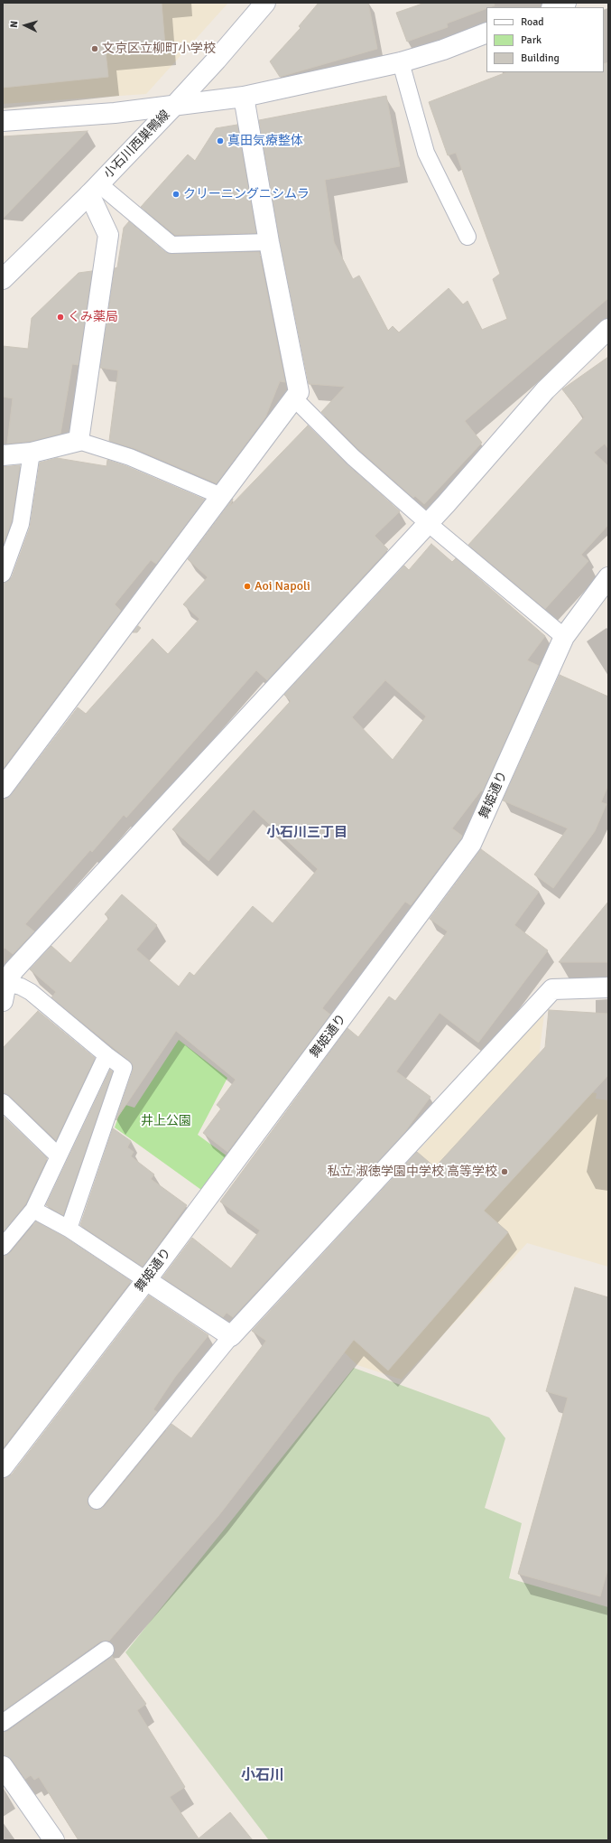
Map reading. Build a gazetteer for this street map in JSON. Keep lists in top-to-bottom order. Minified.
{"streets":{"street":["小石川西巣鴨線","舞姫通り"]},"districts":["小石川三丁目","小石川"],"parks":["井上公園"],"places":["文京区立柳町小学校","真田気療整体","クリーニングニシムラ","くみ薬局","Aoi Napoli","私立 淑徳学園中学校 高等学校"],"legend":["Road","Park","Building"],"north":"left"}
